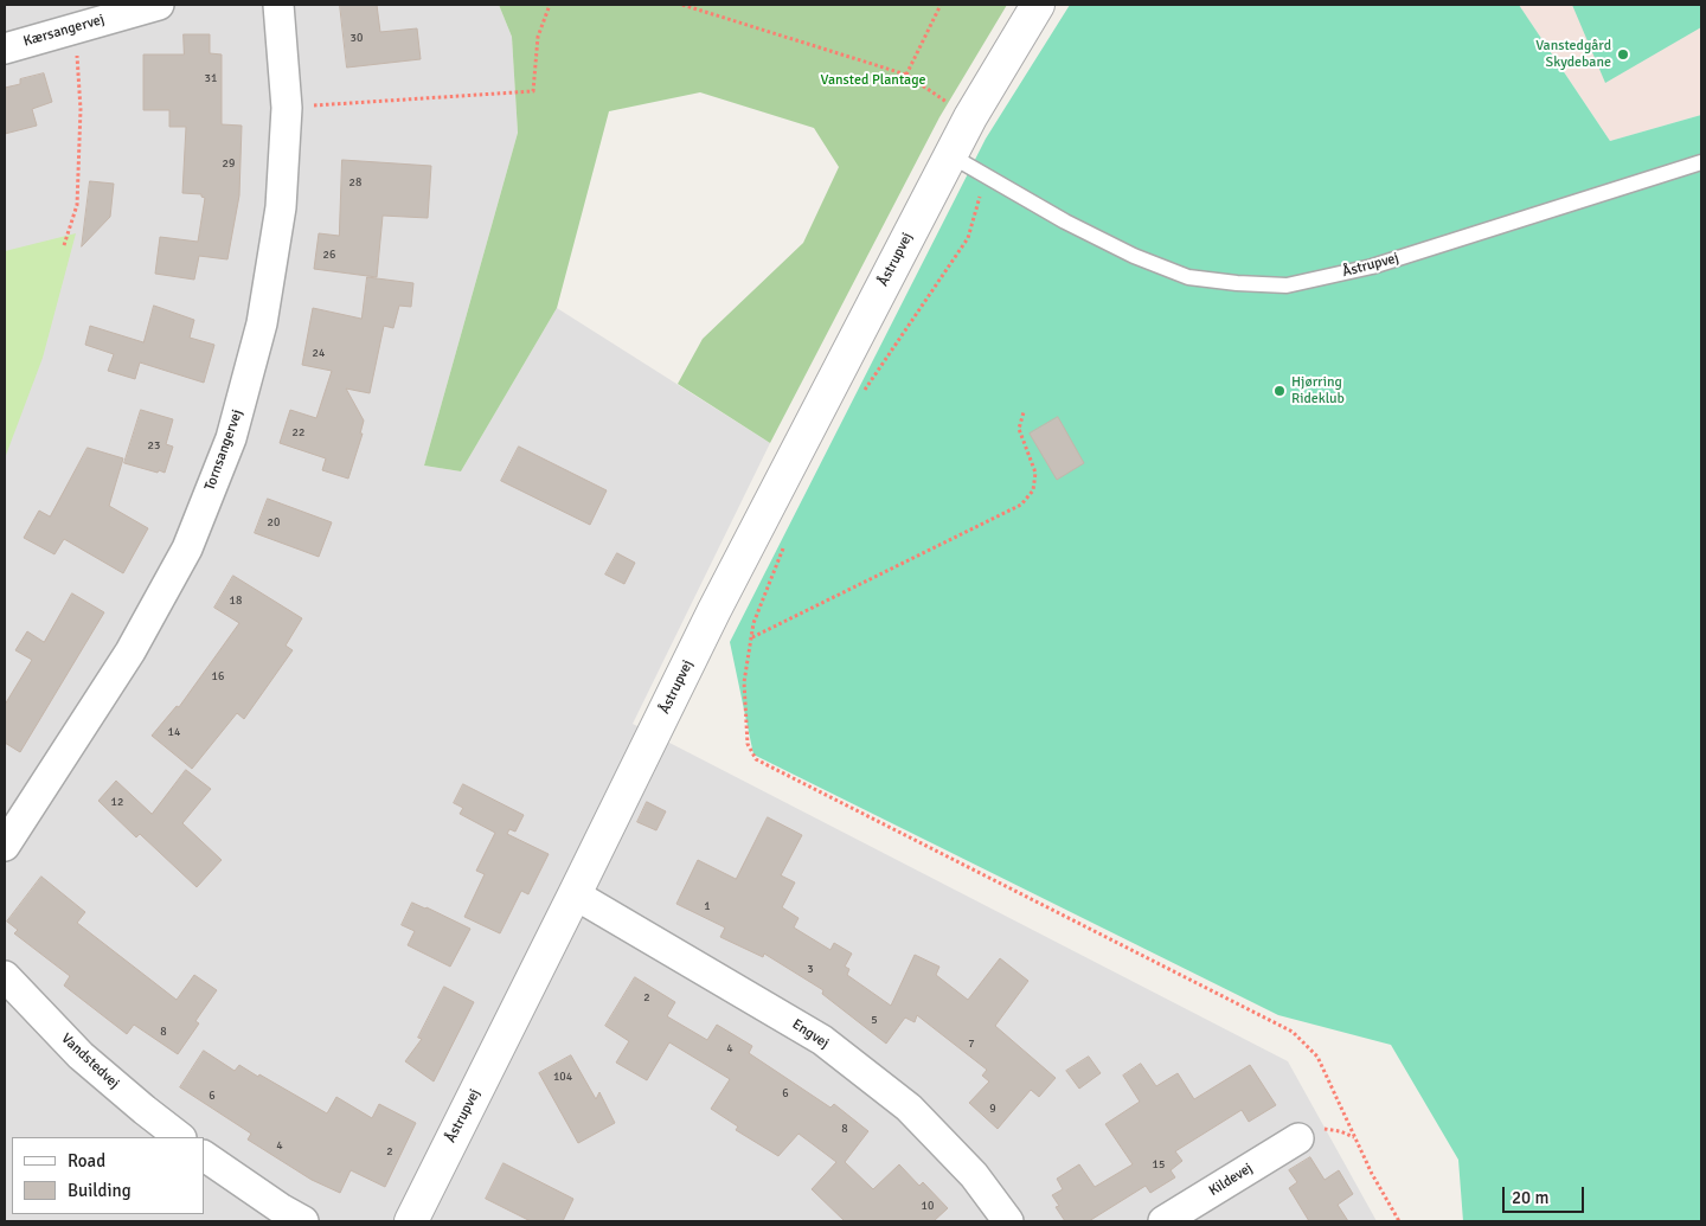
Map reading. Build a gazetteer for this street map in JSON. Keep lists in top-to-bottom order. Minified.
{"streets":{"street":["Kærsangervej","Åstrupvej","Tornsangervej","Engvej","Vandstedvej","Kildevej"]},"crossings":[["Åstrupvej","Engvej"]],"parks":["Vansted Plantage"],"places":["Vanstedgård Skydebane","Hjørring Rideklub"],"house_numbers":["30","31","29","28","26","24","22","23","20","18","16","14","12","1","3","2","5","8","7","4","104","6","6","9","8","4","2","15","10"],"legend":["Road","Building"],"scale_bar":"20 m"}
